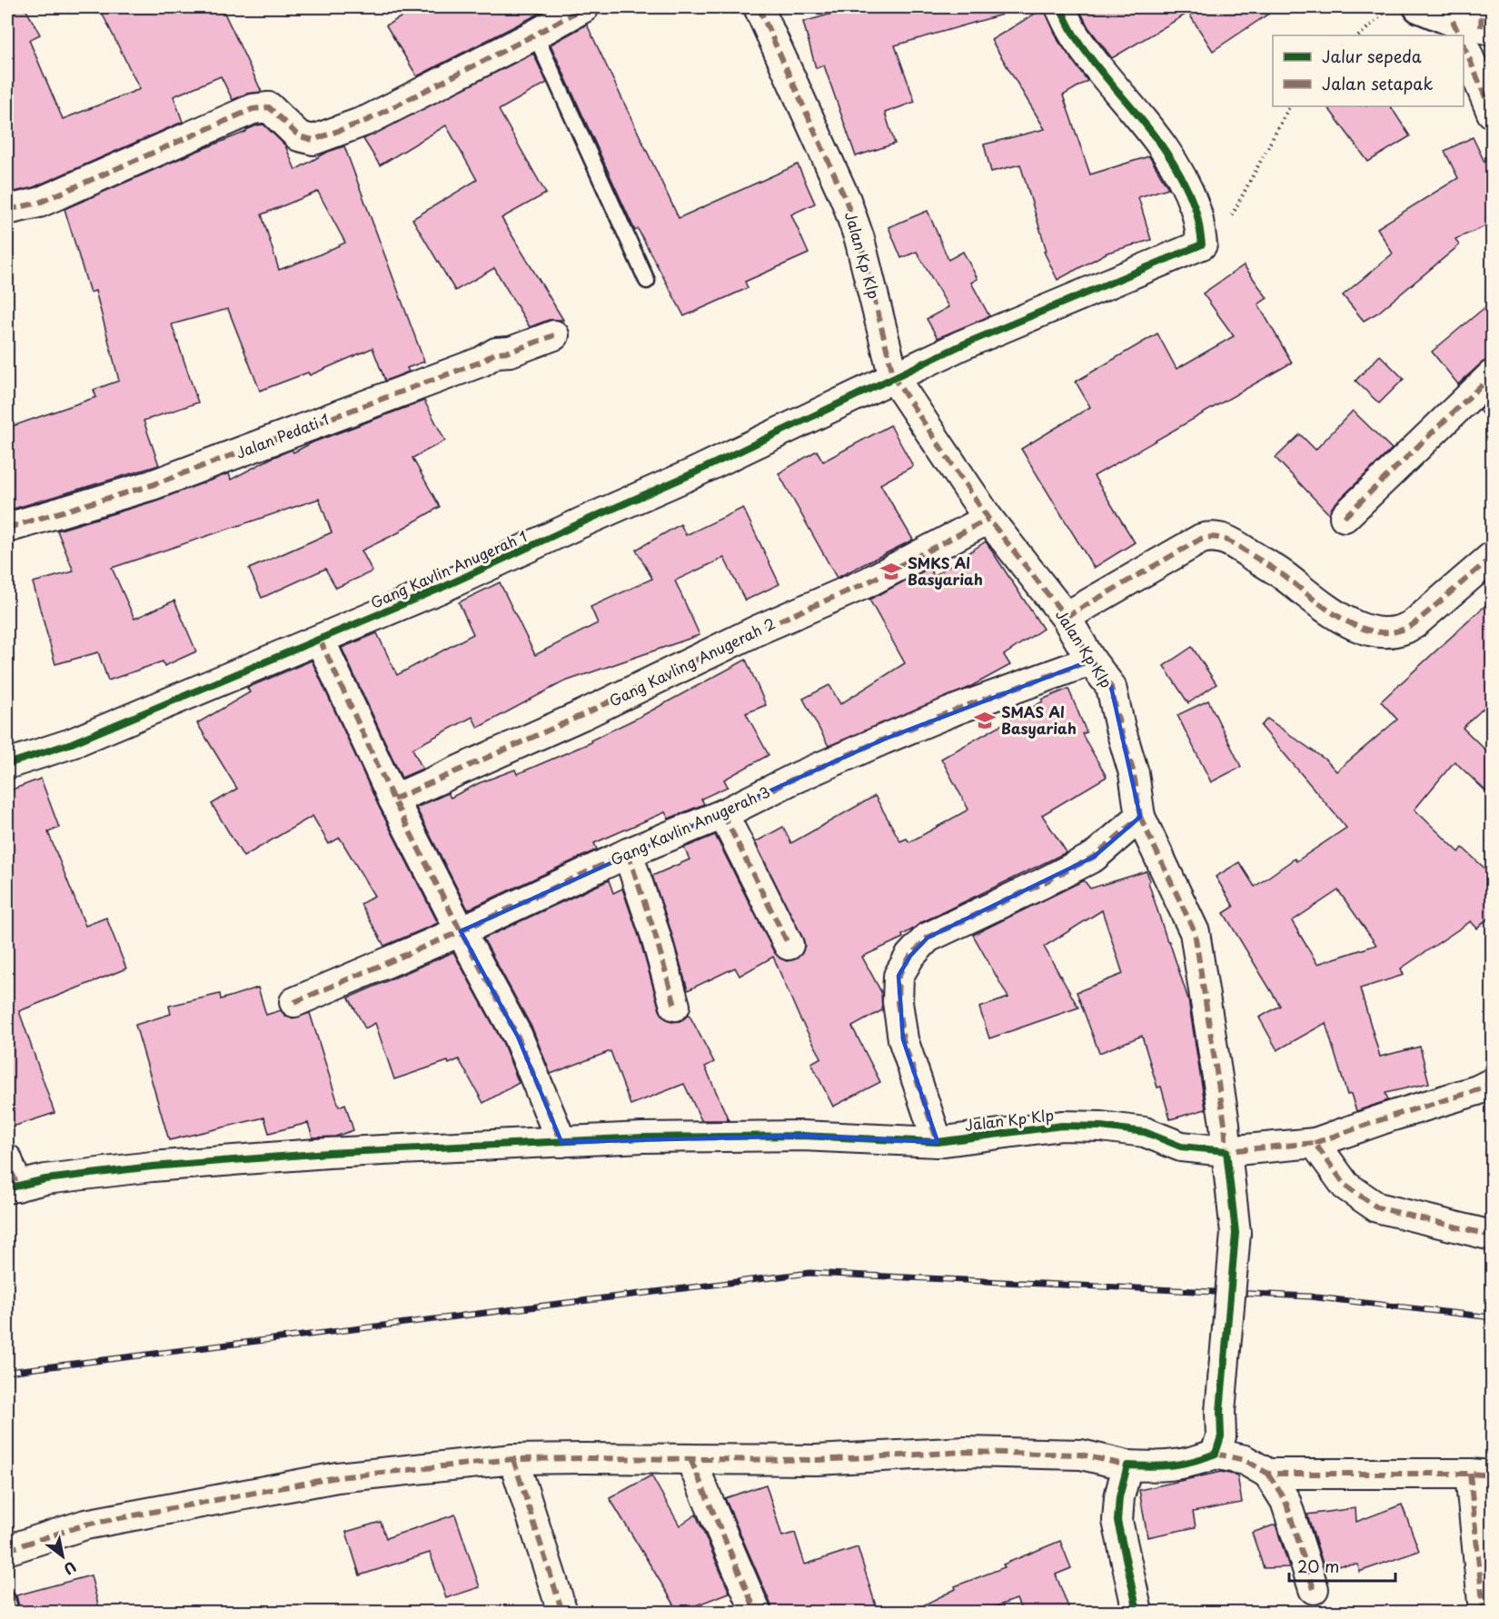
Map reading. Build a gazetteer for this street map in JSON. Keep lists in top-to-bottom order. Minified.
{"streets":{"street":["Jalan Kp Klp","Jalan Pedati 1","Gang Kavlin Anugerah 1","Gang Kavling Anugerah 2","Gang Kavlin Anugerah 3"]},"crossings":[["Jalan Kp Klp","Gang Kavlin Anugerah 1"],["Jalan Kp Klp","Gang Kavling Anugerah 2"],["Jalan Kp Klp","Gang Kavlin Anugerah 3"]],"places":{"school or university":["SMKS Al Basyariah","SMAS Al Basyariah"]},"legend":["Jalur sepeda","Jalan setapak"],"scale_bar":"20 m","north":"bottom right"}
